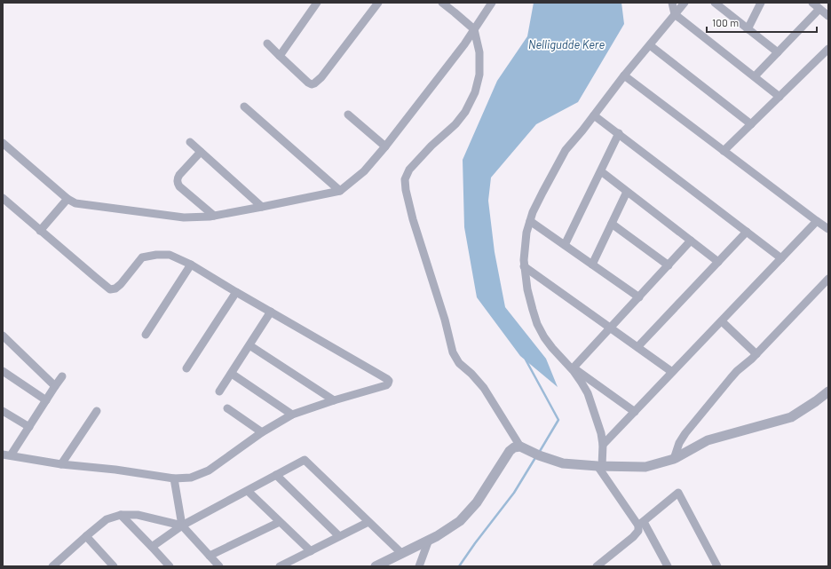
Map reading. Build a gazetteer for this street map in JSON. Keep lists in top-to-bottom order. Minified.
{"water":["Nelligudde Kere"],"scale_bar":"100 m"}
